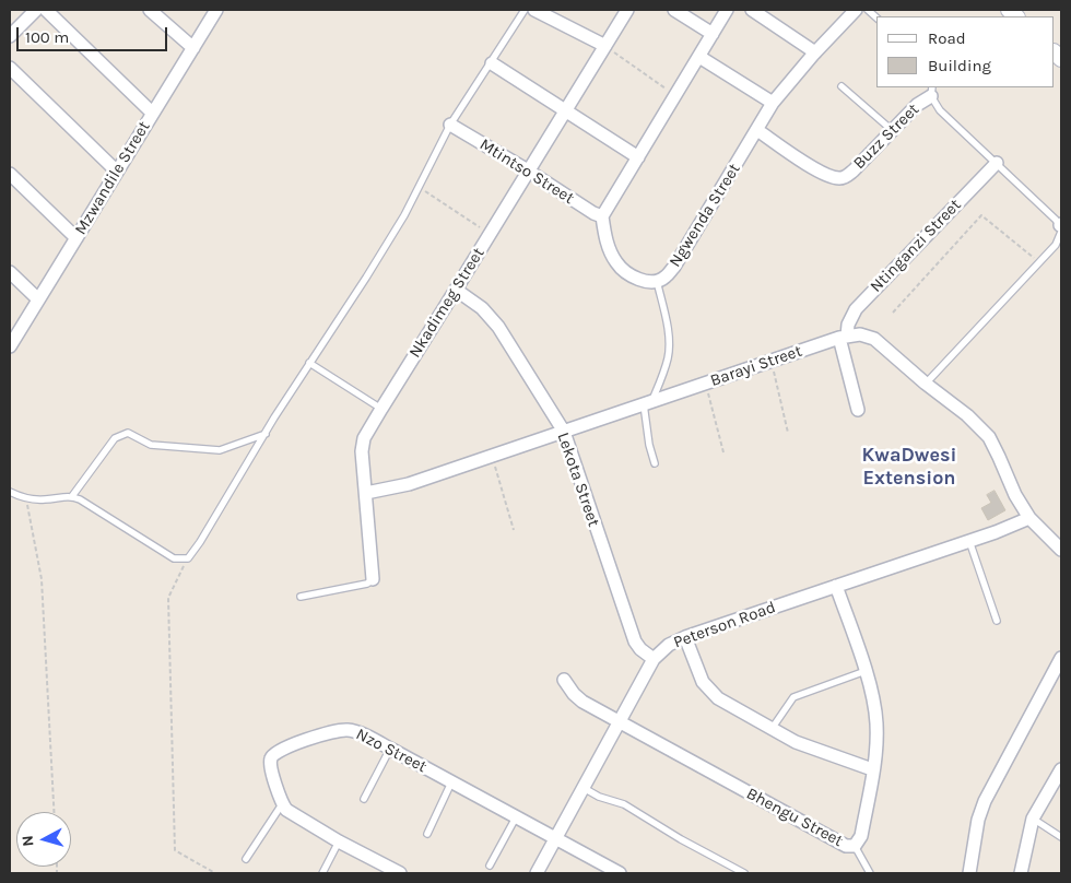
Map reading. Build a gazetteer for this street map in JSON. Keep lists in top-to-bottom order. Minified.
{"streets":{"street":["Buzz Street","Mtintso Street","Mzwandile Street","Ngwenda Street","Ntinganzi Street","Nkadimeg Street","Barayi Street","Lekota Street","Peterson Road","Nzo Street","Bhengu Street"]},"crossings":[["Buzz Street","Ngwenda Street"],["Mtintso Street","Ngwenda Street"],["Mtintso Street","Nkadimeg Street"],["Ntinganzi Street","Barayi Street"],["Nkadimeg Street","Barayi Street"],["Nkadimeg Street","Lekota Street"],["Barayi Street","Lekota Street"],["Barayi Street","Peterson Road"],["Lekota Street","Peterson Road"],["Peterson Road","Nzo Street"],["Peterson Road","Bhengu Street"]],"districts":["KwaDwesi Extension"],"legend":["Road","Building"],"scale_bar":"100 m","north":"left"}
